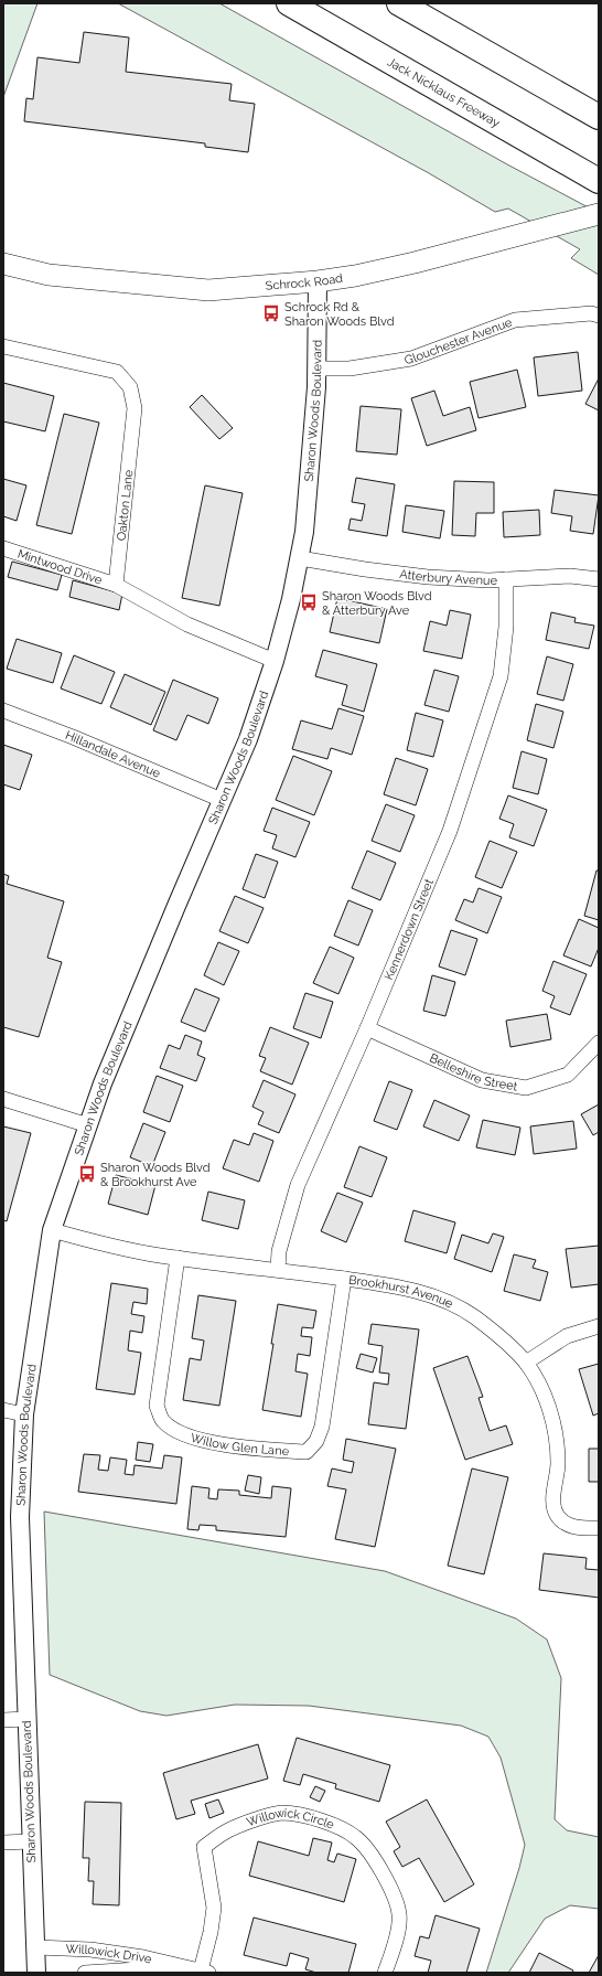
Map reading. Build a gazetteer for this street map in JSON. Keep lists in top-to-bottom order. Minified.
{"streets":{"highway":["Jack Nicklaus Freeway"],"main road":["Schrock Road"],"street":["Glouchester Avenue","Sharon Woods Boulevard","Oakton Lane","Mintwood Drive","Atterbury Avenue","Hillandale Avenue","Kennerdown Street","Belleshire Street","Brookhurst Avenue","Willow Glen Lane","Willowick Circle","Willowick Drive"]},"crossings":[["Schrock Road","Sharon Woods Boulevard"],["Glouchester Avenue","Sharon Woods Boulevard"],["Sharon Woods Boulevard","Atterbury Avenue"],["Sharon Woods Boulevard","Hillandale Avenue"],["Sharon Woods Boulevard","Brookhurst Avenue"],["Sharon Woods Boulevard","Willowick Drive"],["Oakton Lane","Mintwood Drive"],["Atterbury Avenue","Kennerdown Street"],["Kennerdown Street","Belleshire Street"],["Kennerdown Street","Brookhurst Avenue"],["Brookhurst Avenue","Willow Glen Lane"],["Willowick Circle","Willowick Drive"]],"places":{"bus stop":["Schrock Rd & Sharon Woods Blvd","Sharon Woods Blvd & Atterbury Ave","Sharon Woods Blvd & Brookhurst Ave"]}}
